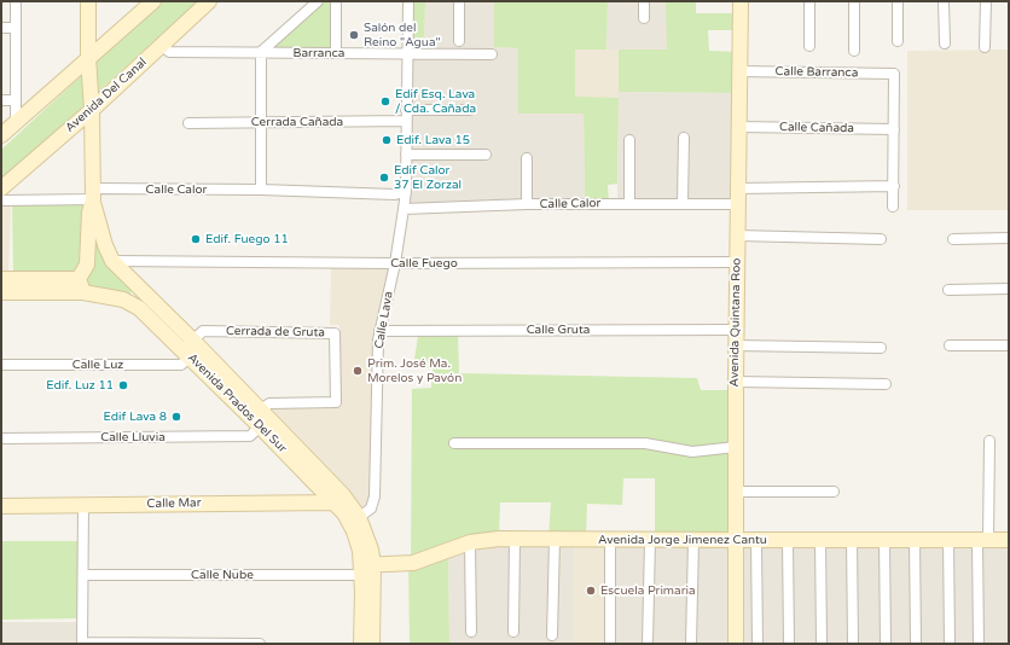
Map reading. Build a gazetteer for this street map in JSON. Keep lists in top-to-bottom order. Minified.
{"streets":{"main road":["Avenida Del Canal","Avenida Quintana Roo","Avenida Prados Del Sur","Calle Mar","Avenida Jorge Jimenez Cantu"],"street":["Barranca","Calle Barranca","Cerrada Cañada","Calle Cañada","Calle Calor","Calle Fuego","Calle Lava","Calle Gruta","Cerrada de Gruta","Calle Luz","Calle Lluvia","Calle Nube"]},"crossings":[["Barranca","Calle Lava"],["Calle Barranca","Calle Cañada"],["Calle Barranca","Avenida Quintana Roo"],["Avenida Del Canal","Avenida Prados Del Sur"],["Cerrada Cañada","Calle Lava"],["Calle Cañada","Avenida Quintana Roo"],["Calle Calor","Calle Lava"],["Calle Calor","Avenida Quintana Roo"],["Calle Calor","Avenida Prados Del Sur"],["Calle Fuego","Calle Lava"],["Calle Fuego","Avenida Quintana Roo"],["Calle Fuego","Avenida Prados Del Sur"],["Calle Lava","Calle Gruta"],["Calle Lava","Avenida Prados Del Sur"],["Avenida Quintana Roo","Calle Gruta"],["Avenida Quintana Roo","Avenida Jorge Jimenez Cantu"],["Cerrada de Gruta","Calle Luz"],["Cerrada de Gruta","Avenida Prados Del Sur"],["Cerrada de Gruta","Calle Lluvia"],["Calle Luz","Avenida Prados Del Sur"],["Avenida Prados Del Sur","Calle Lluvia"],["Avenida Prados Del Sur","Calle Mar"],["Avenida Prados Del Sur","Avenida Jorge Jimenez Cantu"],["Avenida Prados Del Sur","Calle Nube"],["Avenida Jorge Jimenez Cantu","Calle Nube"]],"places":["Salón del Reino \"Agua\"","Edif Esq. Lava / Cda. Cañada","Edif. Lava 15","Edif Calor 37 El Zorzal","Edif. Fuego 11","Prim. José Ma. Morelos y Pavón","Edif. Luz 11","Edif Lava 8","Escuela Primaria"]}
